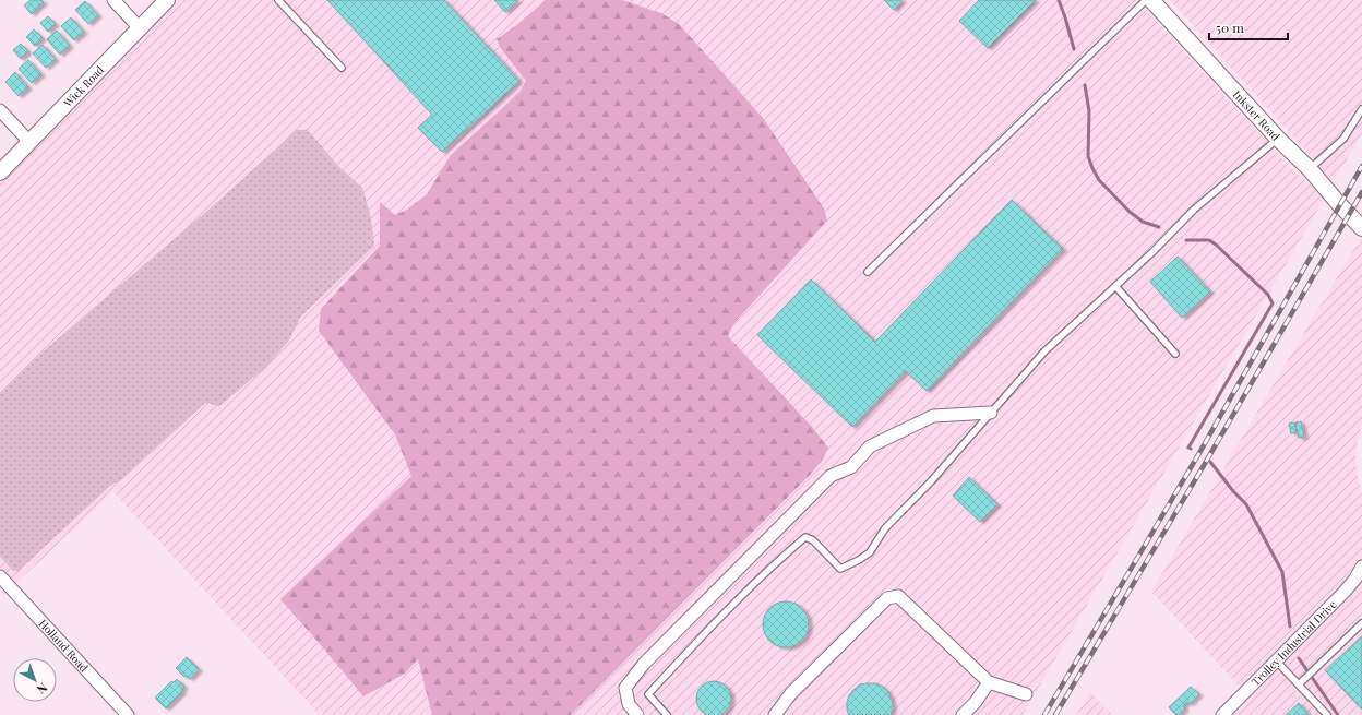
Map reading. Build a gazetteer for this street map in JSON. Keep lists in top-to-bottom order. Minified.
{"streets":{"street":["Wick Road","Inkster Road","Trolley Industrial Drive","Holland Road"]},"scale_bar":"50 m","north":"bottom right"}
